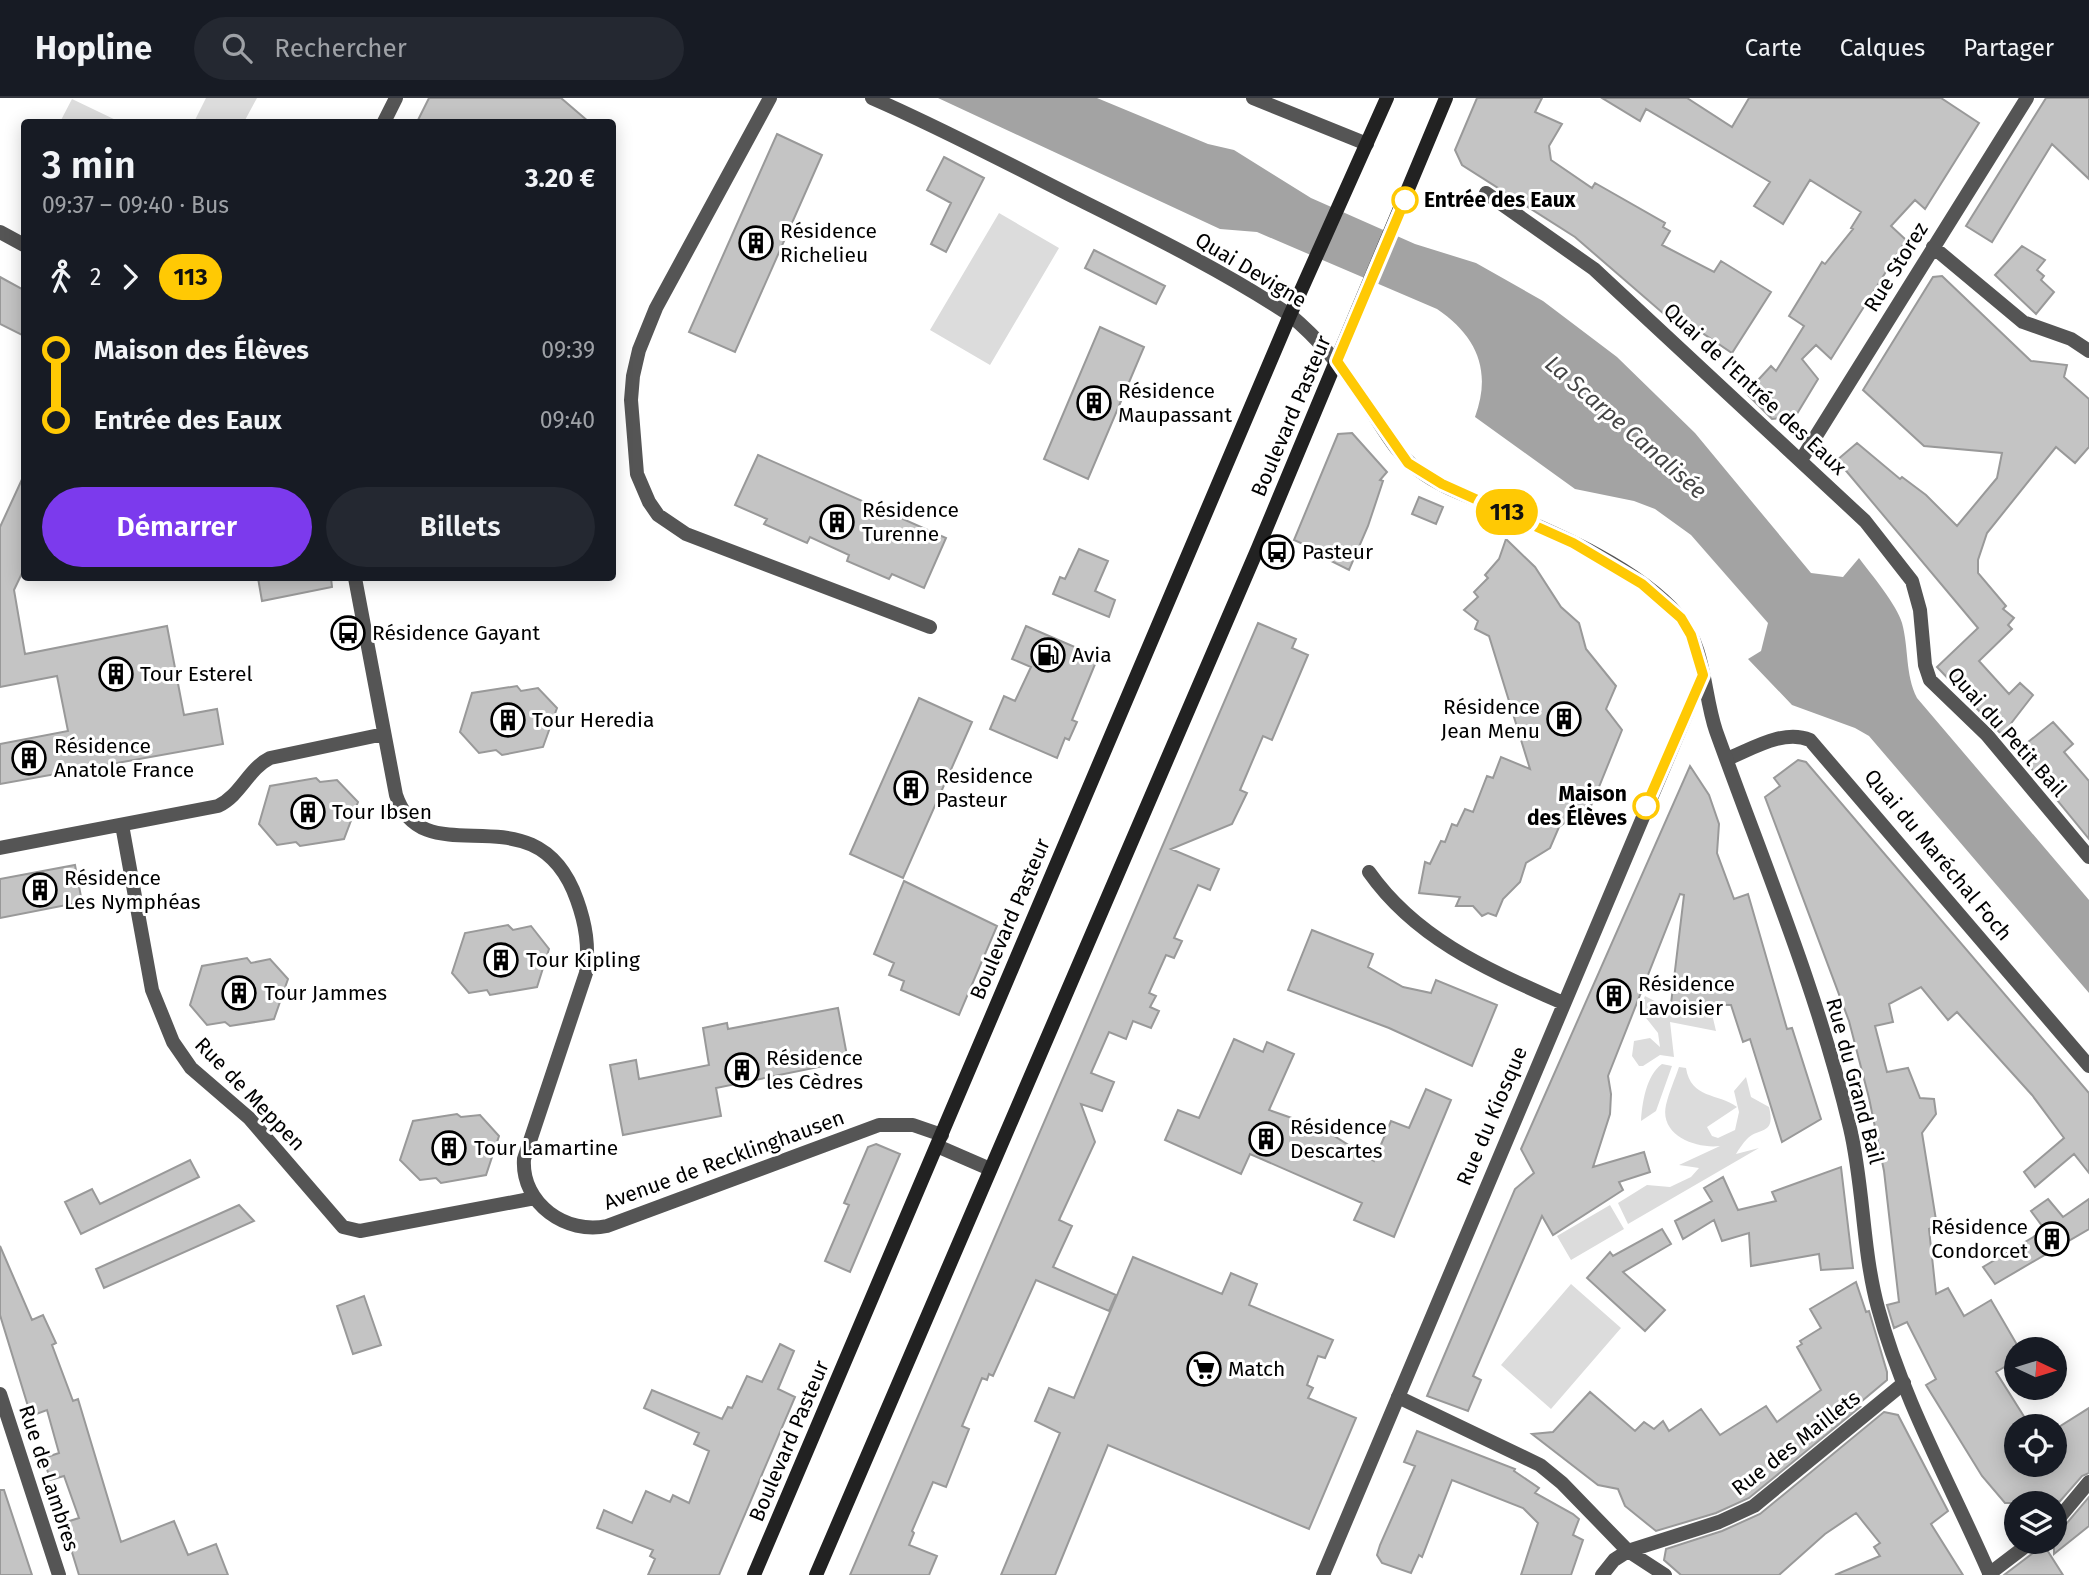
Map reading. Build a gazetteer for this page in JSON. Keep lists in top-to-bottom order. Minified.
{"streets":{"main road":["Boulevard Pasteur"],"street":["Rue Storez","Quai Devigne","Quai de l'Entrée des Eaux","Quai du Petit Bail","Quai du Maréchal Foch","Rue du Grand Bail","Rue de Meppen","Rue du Kiosque","Avenue de Recklinghausen","Rue des Maillets","Rue de Lambres"]},"crossings":[["Rue Storez","Quai de l'Entrée des Eaux"],["Quai Devigne","Boulevard Pasteur"],["Quai Devigne","Rue du Grand Bail"],["Quai Devigne","Rue du Kiosque"],["Quai de l'Entrée des Eaux","Quai du Petit Bail"],["Boulevard Pasteur","Avenue de Recklinghausen"],["Quai du Maréchal Foch","Rue du Grand Bail"],["Rue du Grand Bail","Rue du Kiosque"],["Rue du Grand Bail","Rue des Maillets"],["Rue de Meppen","Avenue de Recklinghausen"]],"water":["La Scarpe Canalisée"],"places":{"other":["Entrée des Eaux","Maison des Élèves"],"building":["Résidence Richelieu","Résidence Maupassant","Résidence Turenne","Tour Esterel","Résidence Jean Menu","Tour Heredia","Résidence Anatole France","Residence Pasteur","Tour Ibsen","Résidence Les Nymphéas","Tour Kipling","Tour Jammes","Résidence Lavoisier","Résidence les Cèdres","Résidence Descartes","Tour Lamartine","Résidence Condorcet"],"bus stop":["Pasteur","Résidence Gayant"],"fuel station":["Avia"],"supermarket":["Match"]},"lines":["bus line 113"],"north":"right","page":{"header":"Hopline","search":"Rechercher","nav":["Carte","Calques","Partager"],"on_map":"113","heading":["3 min","09:37 – 09:40 · Bus","3.20 €"],"legs":["2","113"],"list":[{"name":"Maison des Élèves","value":"09:39"},{"name":"Entrée des Eaux","value":"09:40"}],"buttons":["Démarrer","Billets"]}}
